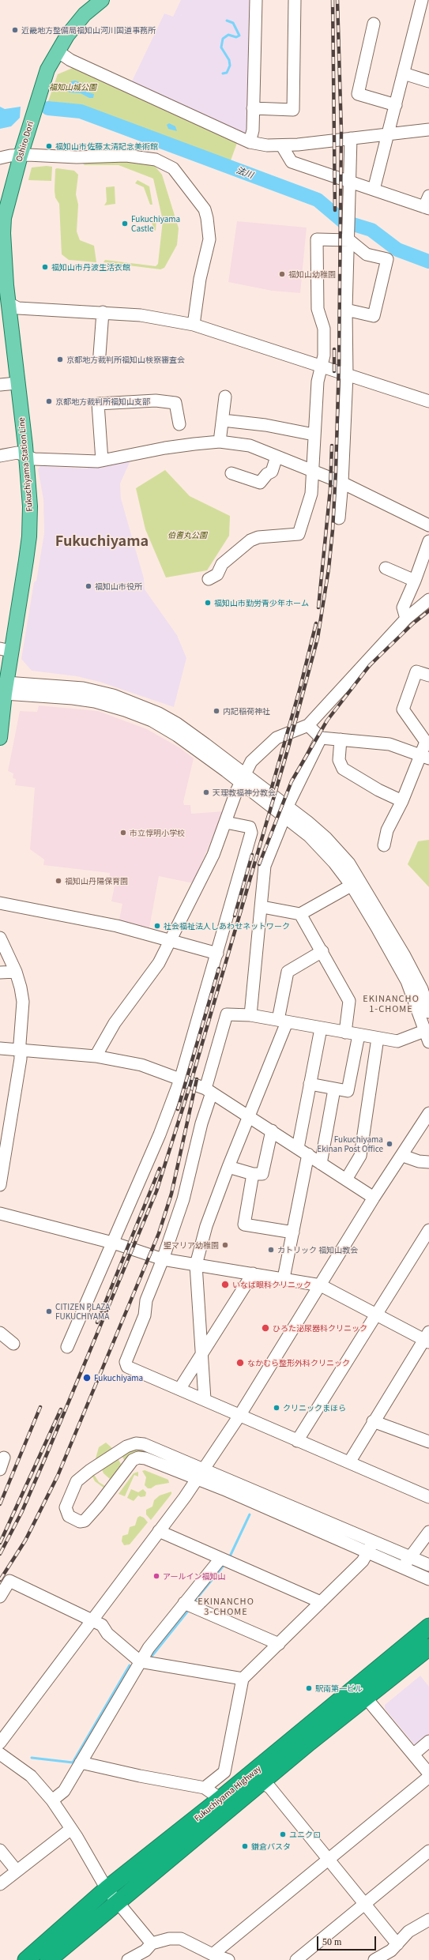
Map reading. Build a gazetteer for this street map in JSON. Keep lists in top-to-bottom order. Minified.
{"streets":{"highway":["Fukuchiyama Highway"],"main road":["Oshiro Dori","Fukuchiyama Station Line"]},"crossings":[["Oshiro Dori","Fukuchiyama Station Line"]],"districts":["Fukuchiyama","EKINANCHO 1-CHOME","EKINANCHO 3-CHOME"],"water":["法川"],"parks":["福知山城公園","伯耆丸公園"],"places":["近畿地方整備局福知山河川国道事務所","福知山市佐藤太清記念美術館","Fukuchiyama Castle","福知山市丹波生活衣館","福知山幼稚園","京都地方裁判所福知山検察審査会","京都地方裁判所福知山支部","福知山市役所","福知山市勤労青少年ホーム","内記稲荷神社","天理教福神分教会","市立惇明小学校","福知山丹陽保育園","社会福祉法人しあわせネットワーク","Fukuchiyama Ekinan Post Office","聖マリア幼稚園","カトリック 福知山教会","いなば眼科クリニック","CITIZEN PLAZA FUKUCHIYAMA","ひろた泌尿器科クリニック","なかむら整形外科クリニック","Fukuchiyama","クリニックまほら","アールイン福知山","駅南第一ビル","ユニクロ","鎌倉パスタ"],"scale_bar":"50 m"}
